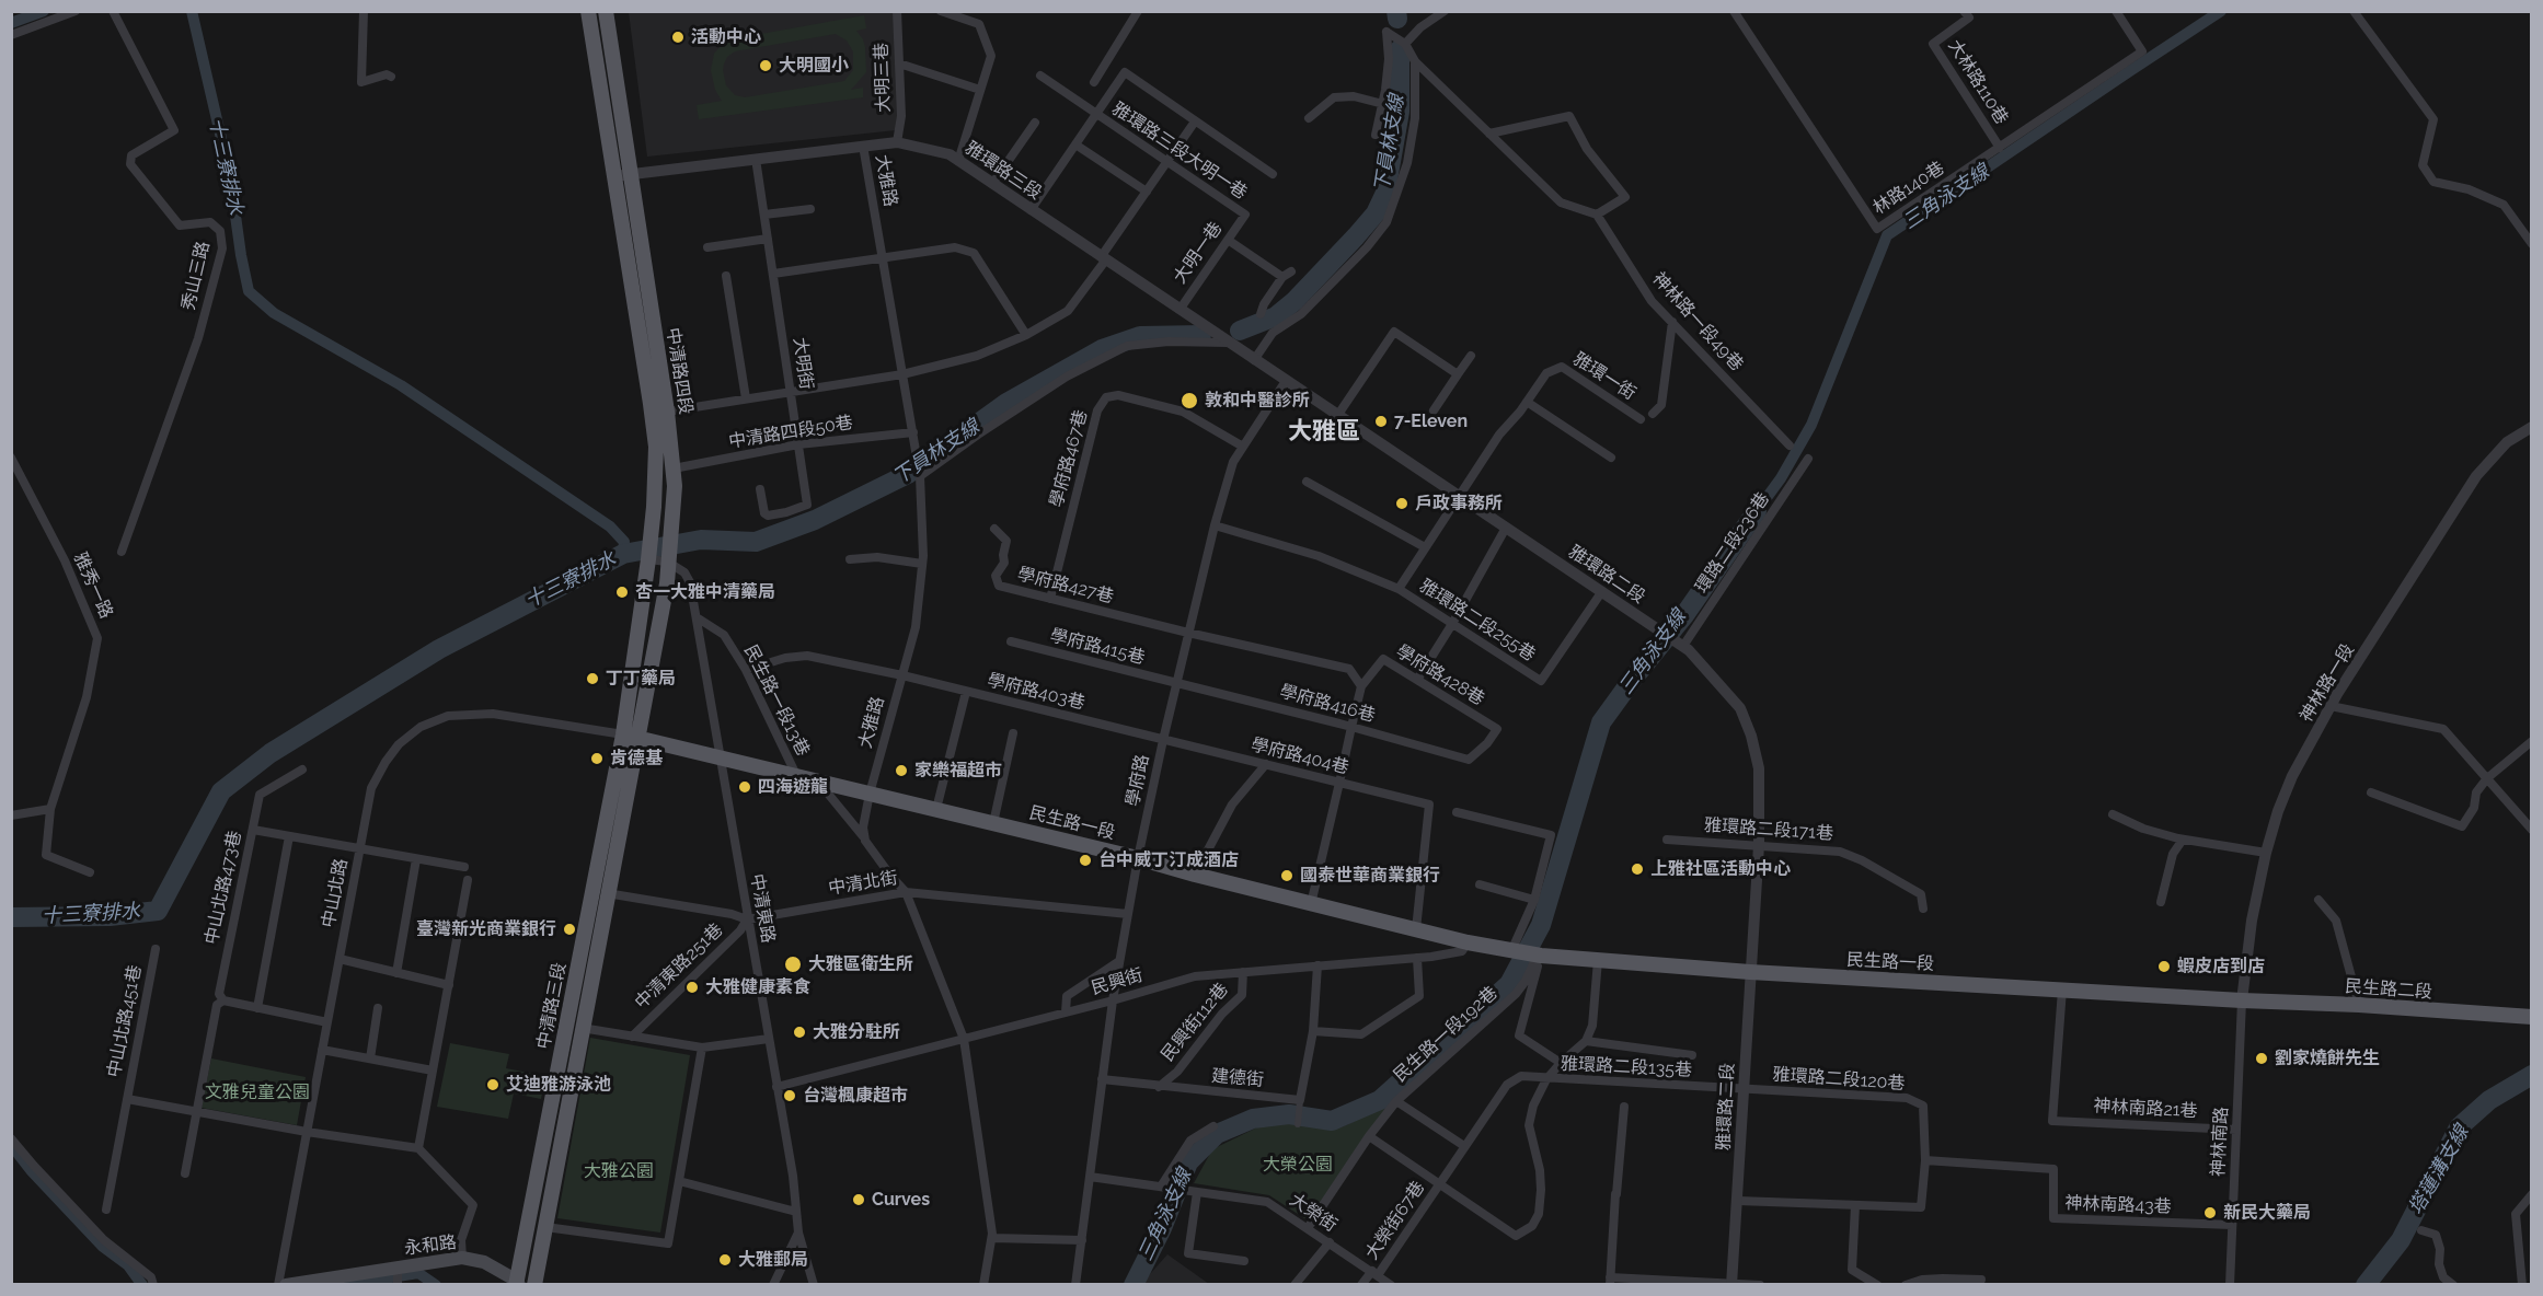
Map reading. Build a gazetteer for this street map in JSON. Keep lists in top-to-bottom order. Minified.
{"streets":{"main road":["中清路四段","民生路一段","民生路二段","中清路三段","永和路"],"street":["大明三巷","大林路110巷","雅環路三段大明一巷","雅環路三段","大雅路","林路140巷","大明一巷","秀山三路","神林路一段49巷","大明街","雅環一街","中清路四段50巷","學府路467巷","環路二段236巷","雅環路二段","雅秀一路","學府路427巷","雅環路二段255巷","學府路415巷","學府路428巷","神林路一段","學府路403巷","民生路一段13巷","學府路416巷","學府路404巷","學府路","雅環路二段171巷","中清北街","中山北路473巷","中山北路","中清東路","中清東路251巷","民興街","中山北路451巷","民興街112巷","民生路一段192巷","雅環路二段135巷","建德街","雅環路二段120巷","神林南路21巷","神林南路","神林南路43巷","大榮街","大榮街67巷"]},"crossings":[["大明三巷","雅環路三段"],["大林路110巷","林路140巷"],["雅環路三段大明一巷","大明一巷"],["雅環路三段","大雅路"],["雅環路三段","大明一巷"],["雅環路三段","大明街"],["雅環路三段","中清路四段"],["雅環路三段","雅環路二段"],["雅環路三段","學府路"],["大雅路","中清路四段50巷"],["大雅路","學府路403巷"],["大雅路","民生路一段"],["大明街","中清路四段50巷"],["中清路四段","中清路四段50巷"],["中清路四段","民生路一段"],["中清路四段","中山北路"],["中清路四段","中清東路"],["中清路四段","中清路三段"],["雅環一街","雅環路二段"],["雅環一街","雅環路二段255巷"],["學府路467巷","學府路427巷"],["學府路467巷","學府路"],["環路二段236巷","雅環路二段"],["雅環路二段","雅環路二段255巷"],["雅環路二段","學府路"],["雅環路二段","民生路一段"],["雅環路二段","雅環路二段171巷"],["雅環路二段","雅環路二段135巷"],["雅環路二段","雅環路二段120巷"],["學府路427巷","學府路"],["學府路415巷","學府路416巷"],["學府路415巷","學府路"],["學府路428巷","學府路416巷"],["神林路一段","民生路一段"],["神林路一段","民生路二段"],["神林路一段","神林南路"],["學府路403巷","民生路一段13巷"],["學府路403巷","學府路404巷"],["學府路403巷","學府路"],["民生路一段13巷","民生路一段"],["民生路一段13巷","中清東路"],["學府路416巷","學府路"],["學府路404巷","學府路"],["學府路404巷","民生路一段"],["學府路","民生路一段"],["學府路","中清北街"],["學府路","民興街"],["學府路","建德街"],["學府路","大榮街"],["民生路一段","中山北路"],["民生路一段","中清東路"],["民生路一段","民興街"],["民生路一段","民生路二段"],["民生路一段","中清路三段"],["民生路一段","民生路一段192巷"],["民生路一段","神林南路21巷"],["民生路一段","神林南路"],["中清北街","中清東路"],["中清北街","中清東路251巷"],["中清北街","中清路三段"],["中山北路473巷","中山北路451巷"],["中山北路","中清路三段"],["中山北路","中山北路451巷"],["中清東路","中清東路251巷"],["中清東路","民興街"],["民興街","民興街112巷"],["民生路二段","神林南路"],["中清路三段","永和路"],["民興街112巷","建德街"],["民生路一段192巷","大榮街"],["雅環路二段135巷","雅環路二段120巷"],["雅環路二段135巷","大榮街67巷"],["雅環路二段120巷","神林南路43巷"],["神林南路21巷","神林南路"],["神林南路","神林南路43巷"],["大榮街","大榮街67巷"]],"districts":["大雅區"],"water":["下員林支線","十三寮排水","三角泳支線","塔蓮溝支線"],"parks":["文雅兒童公園","大榮公園","大雅公園"],"places":["活動中心","大明國小","敦和中醫診所","7-Eleven","戶政事務所","杏一大雅中清藥局","丁丁藥局","肯德基","家樂福超市","四海遊龍","台中威丁汀成酒店","上雅社區活動中心","國泰世華商業銀行","臺灣新光商業銀行","大雅區衛生所","蝦皮店到店","大雅健康素食","大雅分駐所","劉家燒餅先生","艾迪雅游泳池","台灣楓康超市","Curves","新民大藥局","大雅郵局"]}
